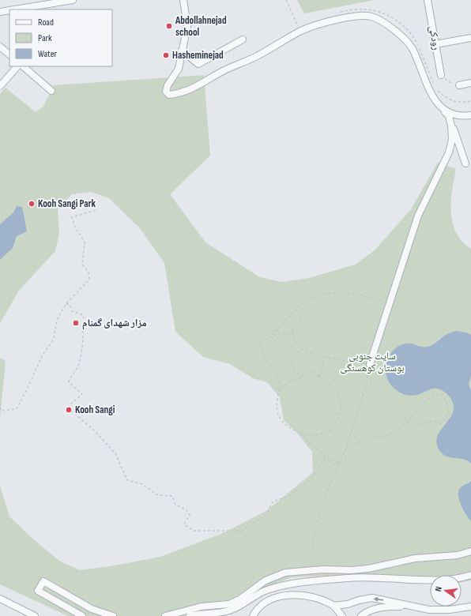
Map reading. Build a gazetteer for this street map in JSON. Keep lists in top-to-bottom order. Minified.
{"streets":{"street":["رودکی"]},"parks":["سایت جنوبی بوستان کوهسنگی"],"places":["Abdollahnejad school","Hasheminejad","Kooh Sangi Park","مزار شهدای گمنام","Kooh Sangi"],"legend":["Road","Park","Water"],"north":"left"}
